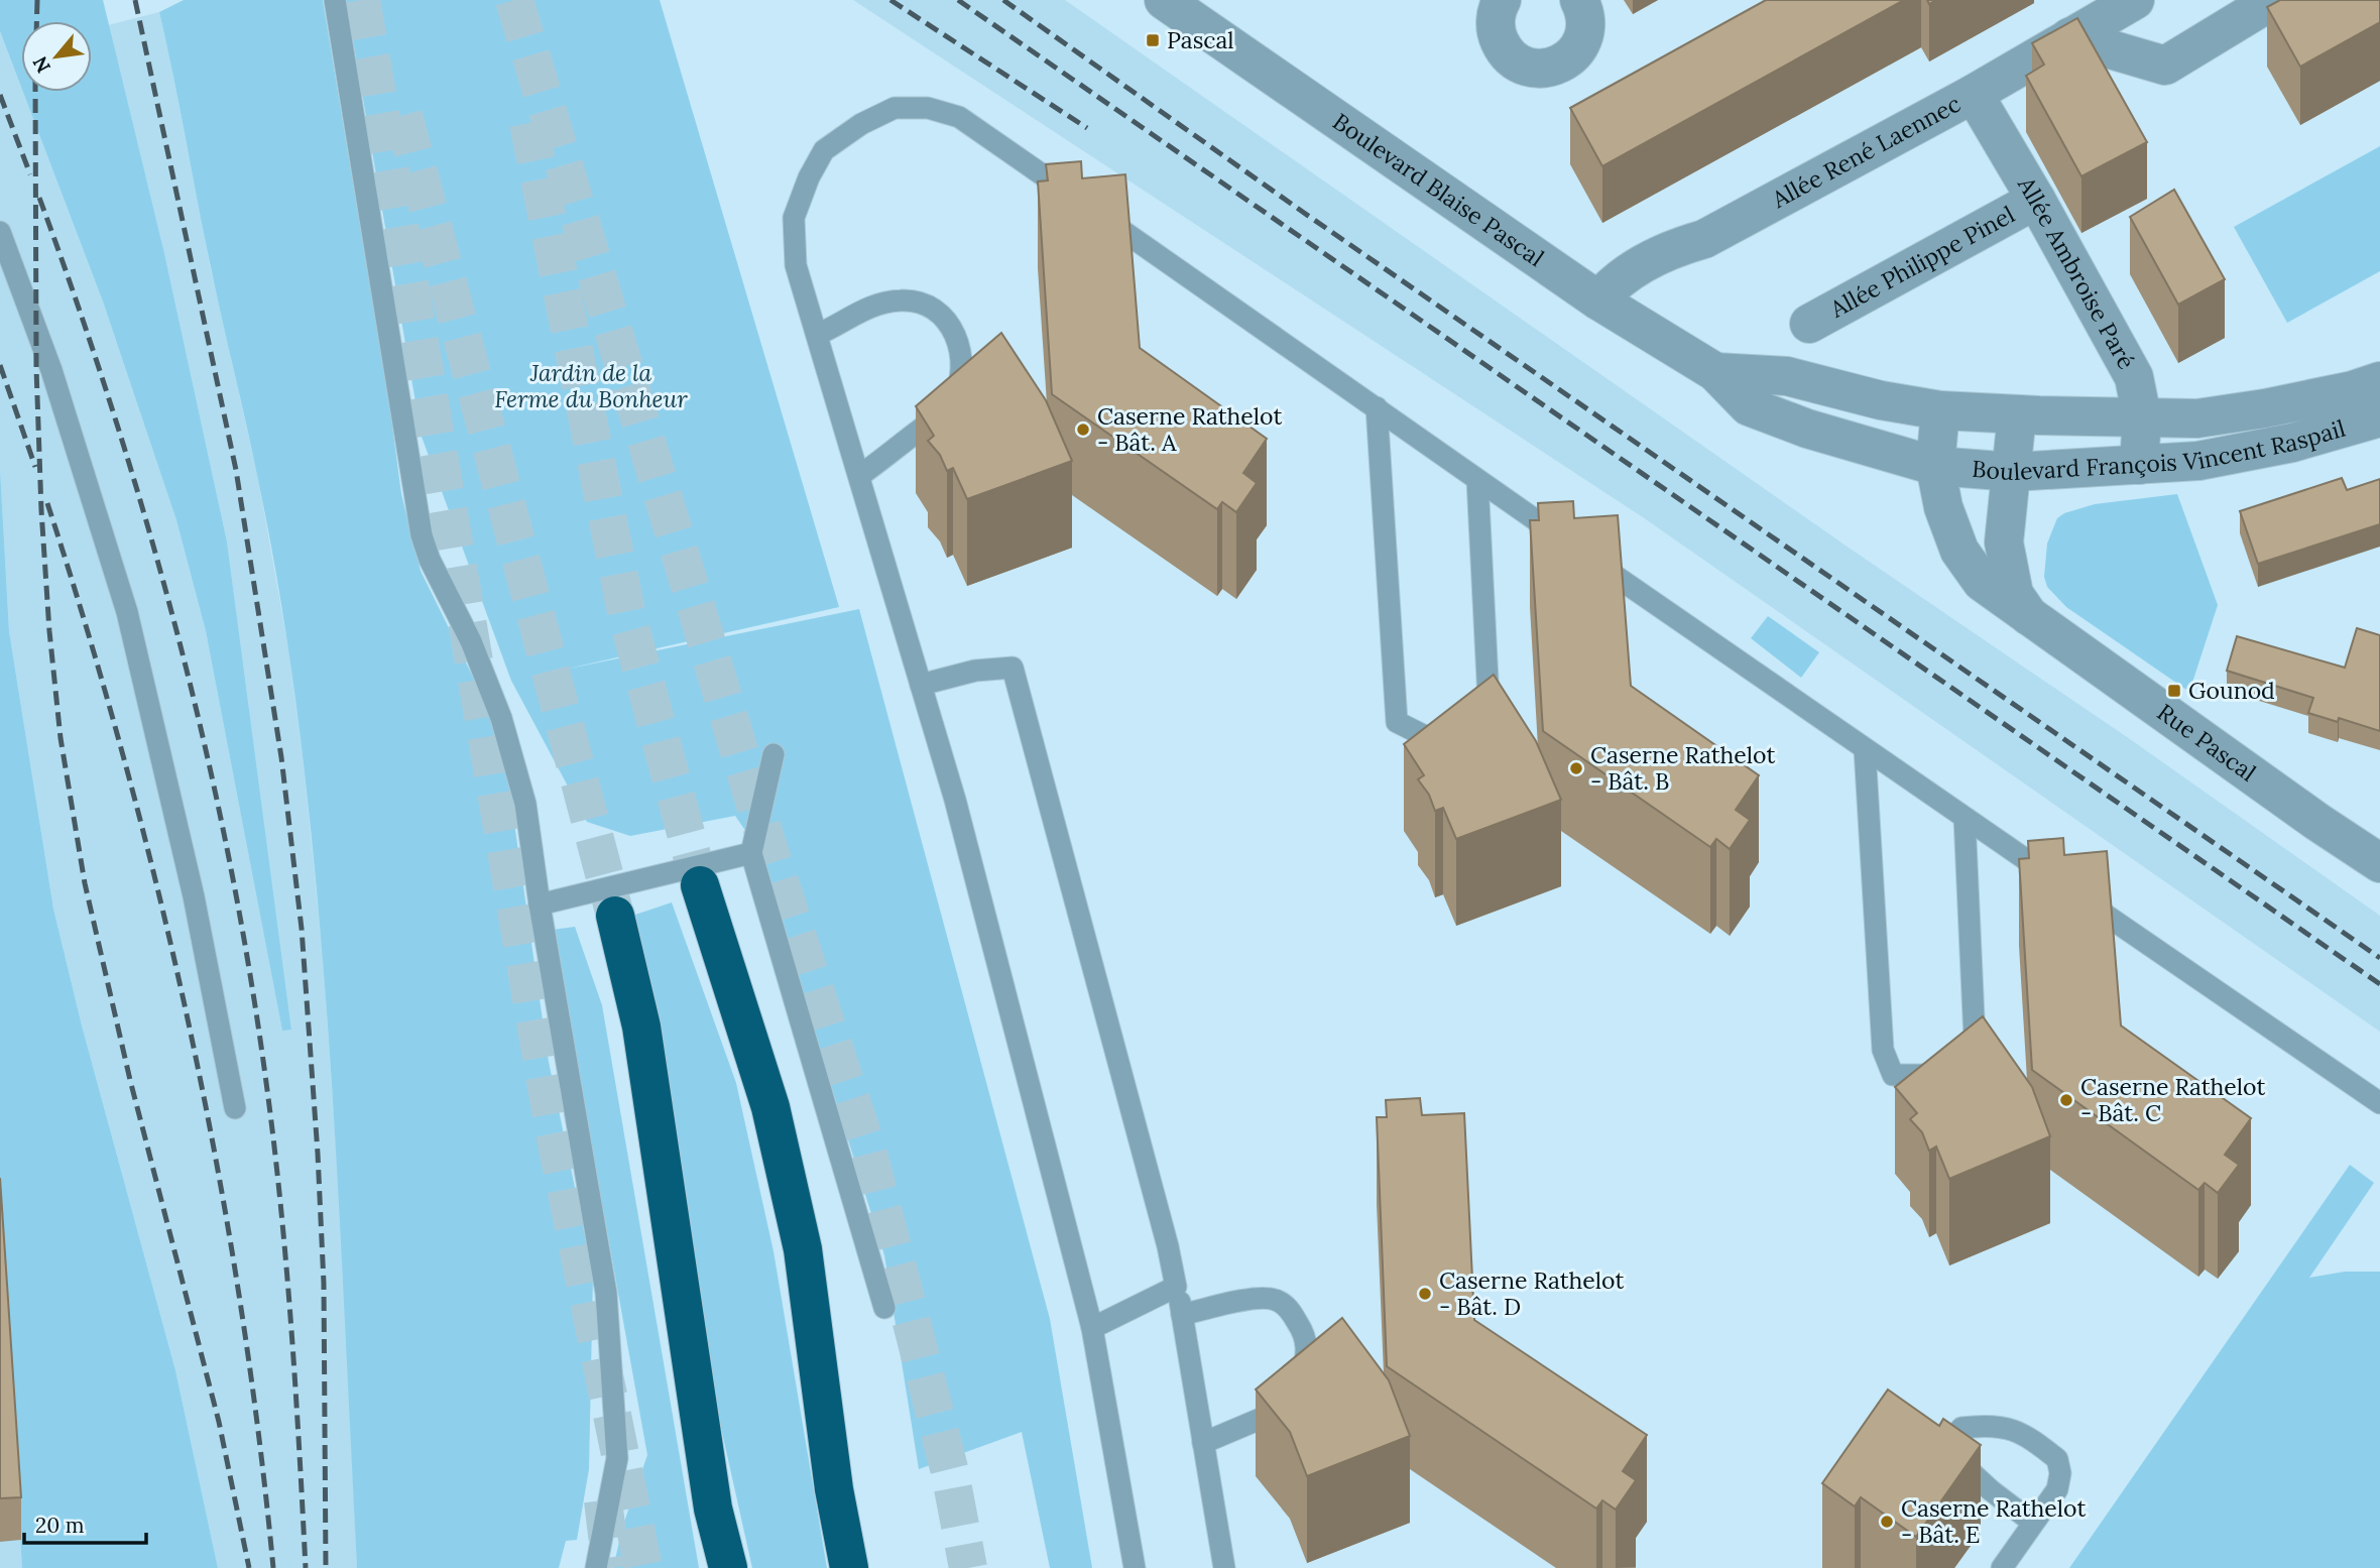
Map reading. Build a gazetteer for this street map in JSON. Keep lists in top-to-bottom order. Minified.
{"streets":{"street":["Allée René Laennec","Boulevard Blaise Pascal","Allée Philippe Pinel","Allée Ambroise Paré","Boulevard François Vincent Raspail","Rue Pascal"]},"crossings":[["Allée René Laennec","Boulevard Blaise Pascal"],["Allée René Laennec","Allée Ambroise Paré"],["Boulevard Blaise Pascal","Boulevard François Vincent Raspail"],["Boulevard Blaise Pascal","Rue Pascal"],["Allée Philippe Pinel","Allée Ambroise Paré"],["Allée Ambroise Paré","Boulevard François Vincent Raspail"],["Boulevard François Vincent Raspail","Rue Pascal"]],"parks":["Jardin de la Ferme du Bonheur"],"places":{"transit":["Pascal","Gounod"],"other":["Caserne Rathelot - Bât. A","Caserne Rathelot - Bât. B","Caserne Rathelot - Bât. C","Caserne Rathelot - Bât. D","Caserne Rathelot - Bât. E"]},"scale_bar":"20 m","north":"bottom left"}
